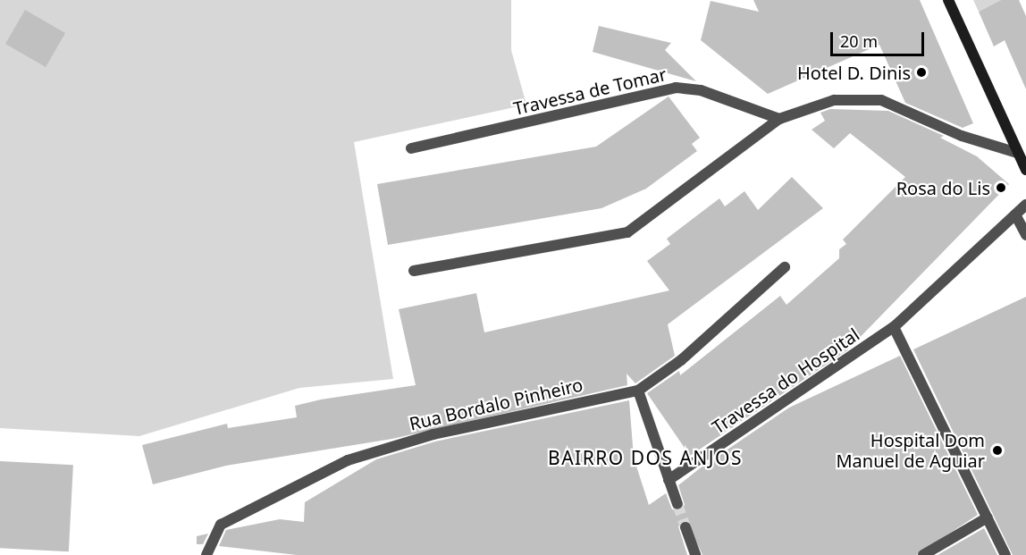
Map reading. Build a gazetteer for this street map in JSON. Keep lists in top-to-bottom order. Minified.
{"streets":{"street":["Travessa de Tomar","Travessa do Hospital","Rua Bordalo Pinheiro"]},"districts":["BAIRRO DOS ANJOS"],"places":["Hotel D. Dinis","Rosa do Lis","Hospital Dom Manuel de Aguiar"],"scale_bar":"20 m"}
